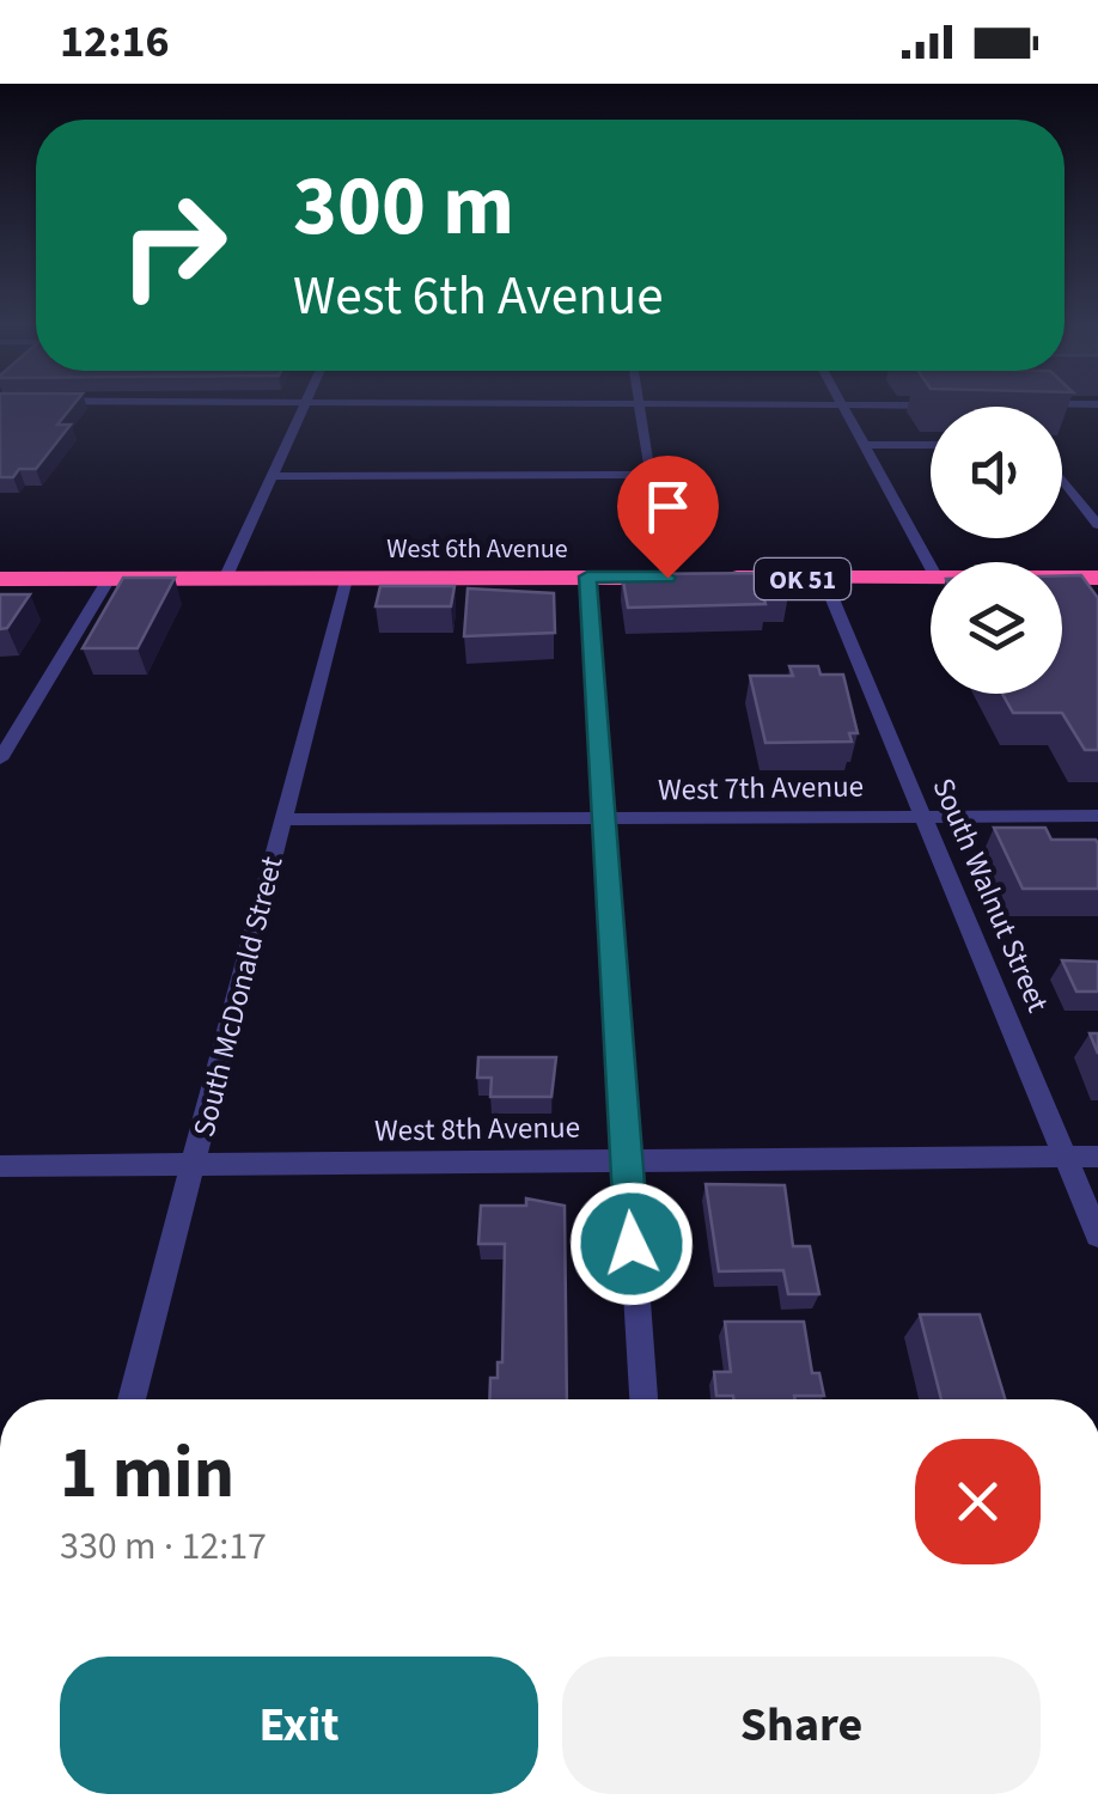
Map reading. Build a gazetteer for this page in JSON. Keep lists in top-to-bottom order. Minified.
{"streets":{"highway":["West 6th Avenue","OK 51"],"street":["West 7th Avenue","South Walnut Street","South McDonald Street","West 8th Avenue"]},"crossings":[["West 6th Avenue","South Walnut Street"],["West 6th Avenue","South McDonald Street"],["West 7th Avenue","South Walnut Street"],["West 7th Avenue","South McDonald Street"],["South Walnut Street","West 8th Avenue"],["South McDonald Street","West 8th Avenue"]],"page":{"status":"12:16","turn":["300 m","West 6th Avenue"],"heading":["1 min","330 m · 12:17"],"buttons":["Exit","Share"]}}
